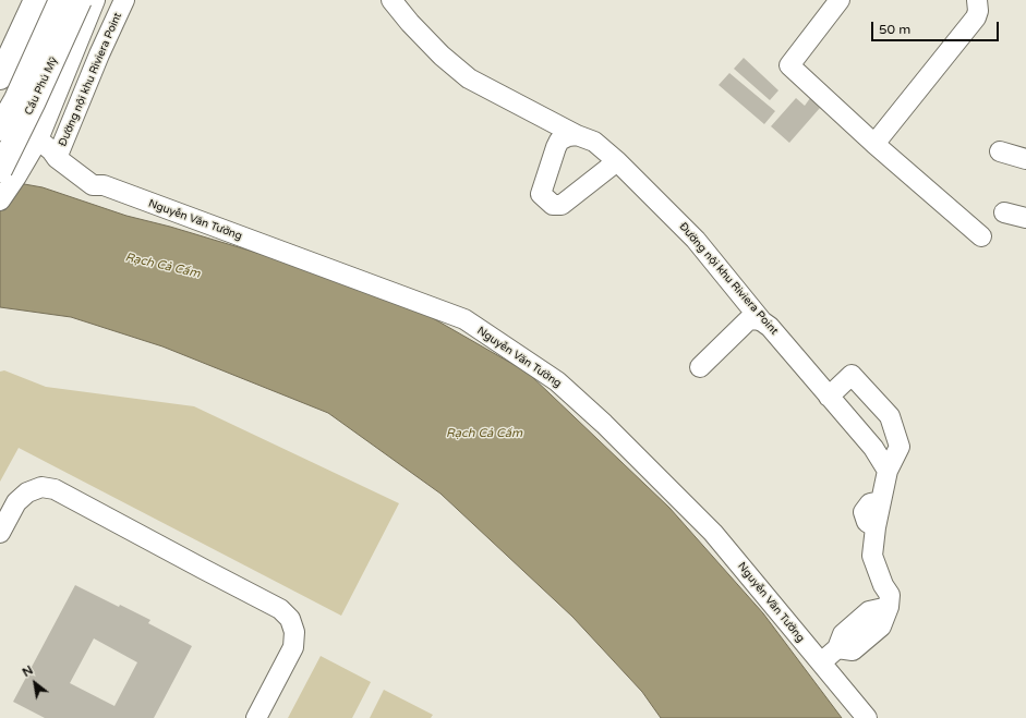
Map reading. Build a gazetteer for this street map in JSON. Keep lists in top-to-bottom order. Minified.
{"streets":{"main road":["Cầu Phú Mỹ"],"street":["Đường nội khu Riviera Point","Nguyễn Văn Tưởng"]},"crossings":[["Đường nội khu Riviera Point","Nguyễn Văn Tưởng"]],"water":["Rạch Cả Cấm"],"scale_bar":"50 m","north":"top left"}
